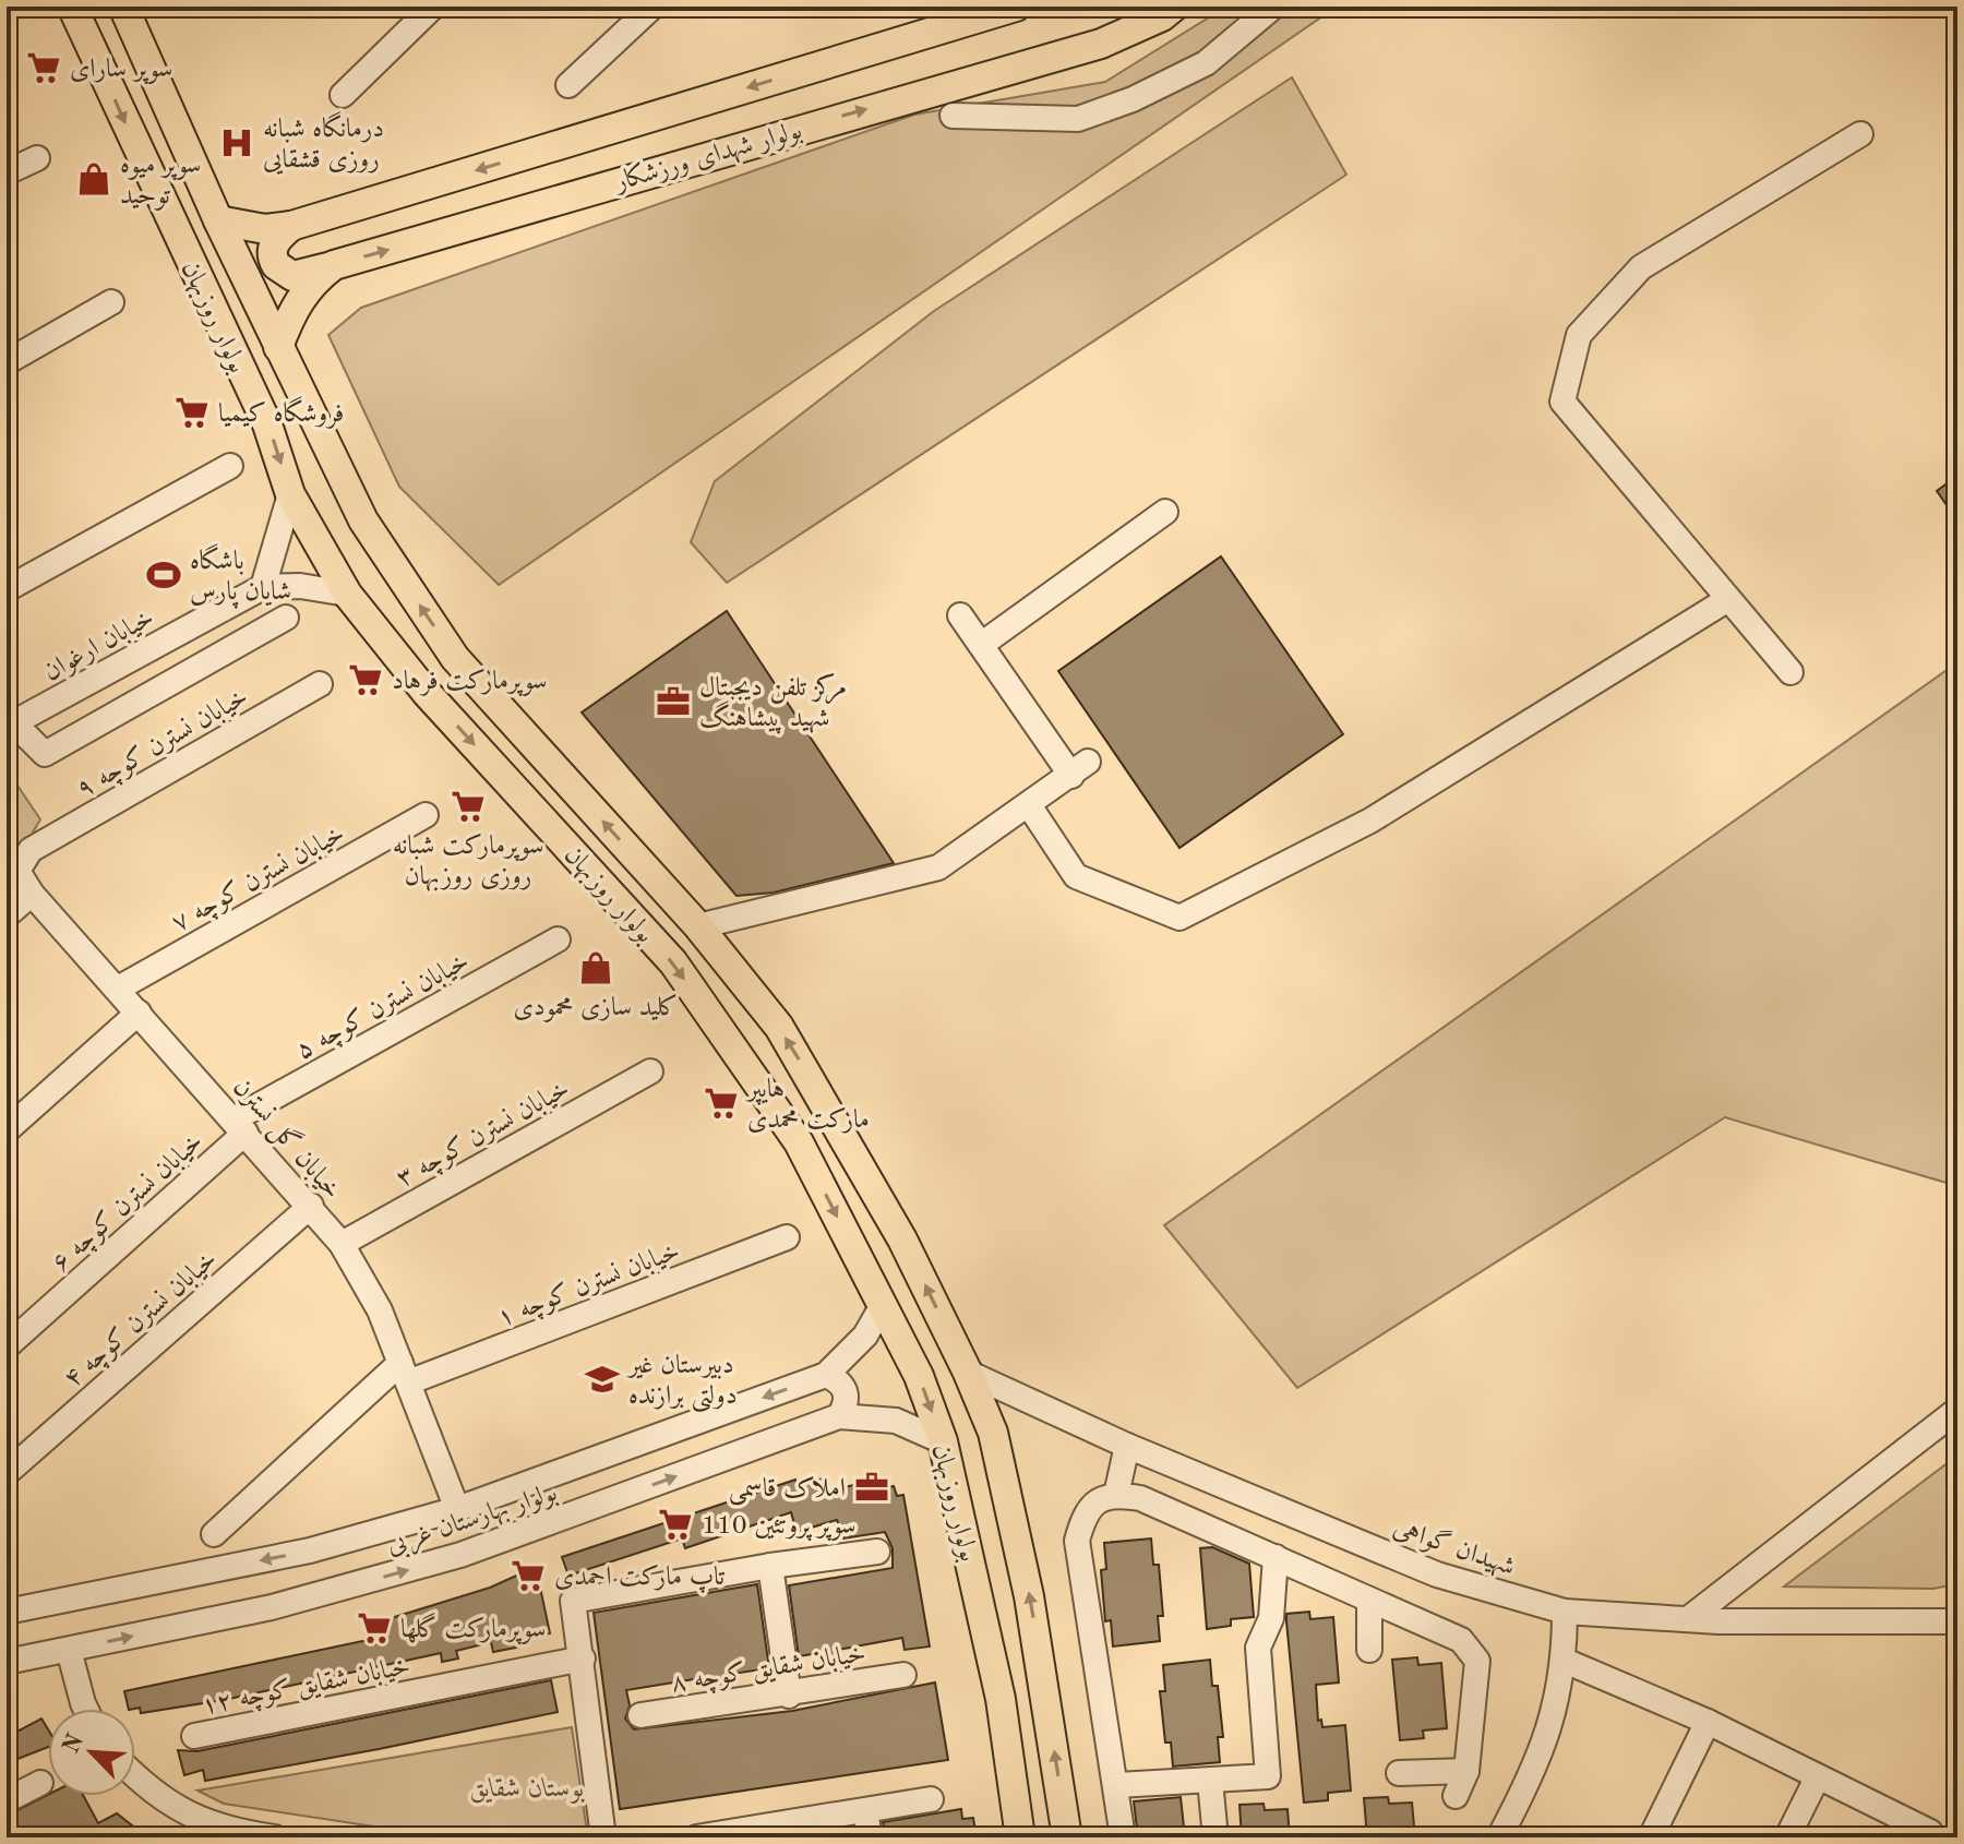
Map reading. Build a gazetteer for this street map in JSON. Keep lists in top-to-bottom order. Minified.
{"streets":{"main road":["بولوار شهدای ورزشکار","بولوار روزبهان"],"street":["خیابان ارغوان","خیابان نسترن کوچه ۹","خیابان نسترن کوچه ۷","خیابان نسترن کوچه ۵","خیابان نسترن کوچه ۳","خیابان گل نسترن","خیابان نسترن کوچه ۶","خیابان نسترن کوچه ۱","خیابان نسترن کوچه ۴","بولوار بهارستان غربی","شهیدان گواهی","خیابان شقایق کوچه ۸","خیابان شقایق کوچه ۱۲"]},"crossings":[["بولوار شهدای ورزشکار","بولوار روزبهان"],["بولوار روزبهان","بولوار بهارستان غربی"],["بولوار روزبهان","شهیدان گواهی"],["خیابان نسترن کوچه ۹","خیابان گل نسترن"],["خیابان نسترن کوچه ۷","خیابان گل نسترن"],["خیابان نسترن کوچه ۵","خیابان گل نسترن"],["خیابان نسترن کوچه ۵","خیابان نسترن کوچه ۶"],["خیابان نسترن کوچه ۳","خیابان گل نسترن"],["خیابان گل نسترن","خیابان نسترن کوچه ۶"],["خیابان گل نسترن","خیابان نسترن کوچه ۱"],["خیابان گل نسترن","خیابان نسترن کوچه ۴"],["خیابان گل نسترن","بولوار بهارستان غربی"]],"parks":["بوستان شقایق"],"places":{"supermarket":["سوپر سارای","فروشگاه کیمیا","سوپرمارکت فرهاد","سوپرمارکت شبانه روزی روزبهان","هایپر مارکت محمدی","سوپر پروتئین 110","تاپ مارکت احمدی","سوپرمارکت گلها"],"hospital":["درمانگاه شبانه روزی قشقایی"],"shop":["سوپر میوه توحید","کلید سازی محمودی"],"sports":["باشگاه شایان پارس"],"office":["مرکز تلفن دیجیتال شهید پیشاهنگ","املاک قاسمی"],"school or university":["دبیرستان غیر دولتی برازنده"]},"north":"top left"}
